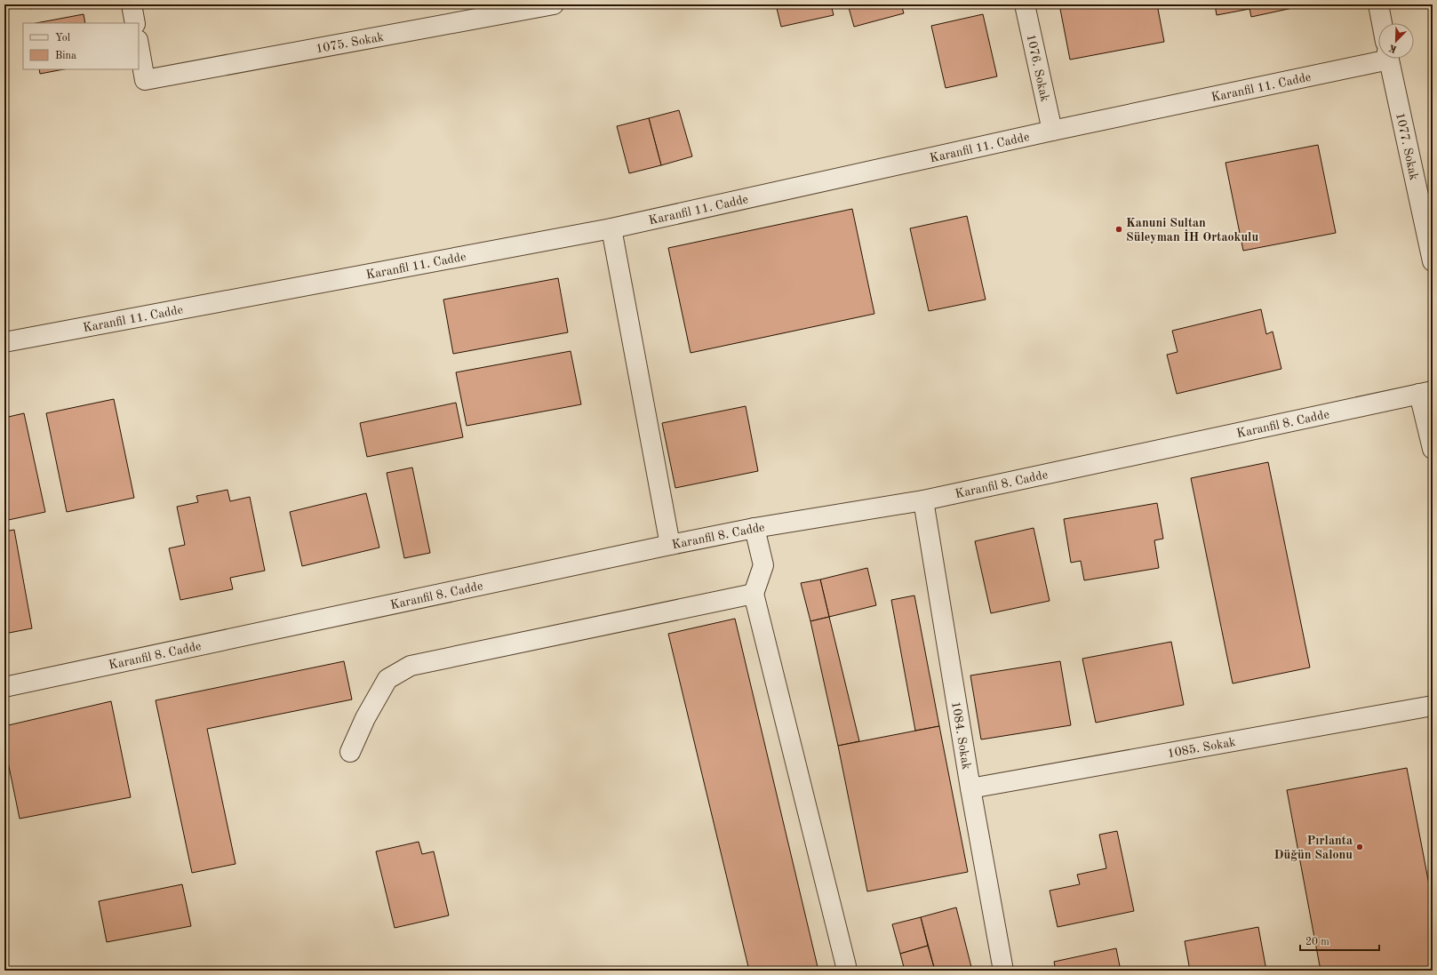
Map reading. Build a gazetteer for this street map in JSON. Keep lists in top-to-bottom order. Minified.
{"streets":{"street":["1075. Sokak","1076. Sokak","Karanfil 11. Cadde","1077. Sokak","Karanfil 8. Cadde","1084. Sokak","1085. Sokak"]},"crossings":[["1076. Sokak","Karanfil 11. Cadde"],["Karanfil 8. Cadde","1084. Sokak"],["1084. Sokak","1085. Sokak"]],"places":["Kanuni Sultan Süleyman İH Ortaokulu","Pırlanta Düğün Salonu"],"legend":["Yol","Bina"],"scale_bar":"20 m","north":"bottom left"}
